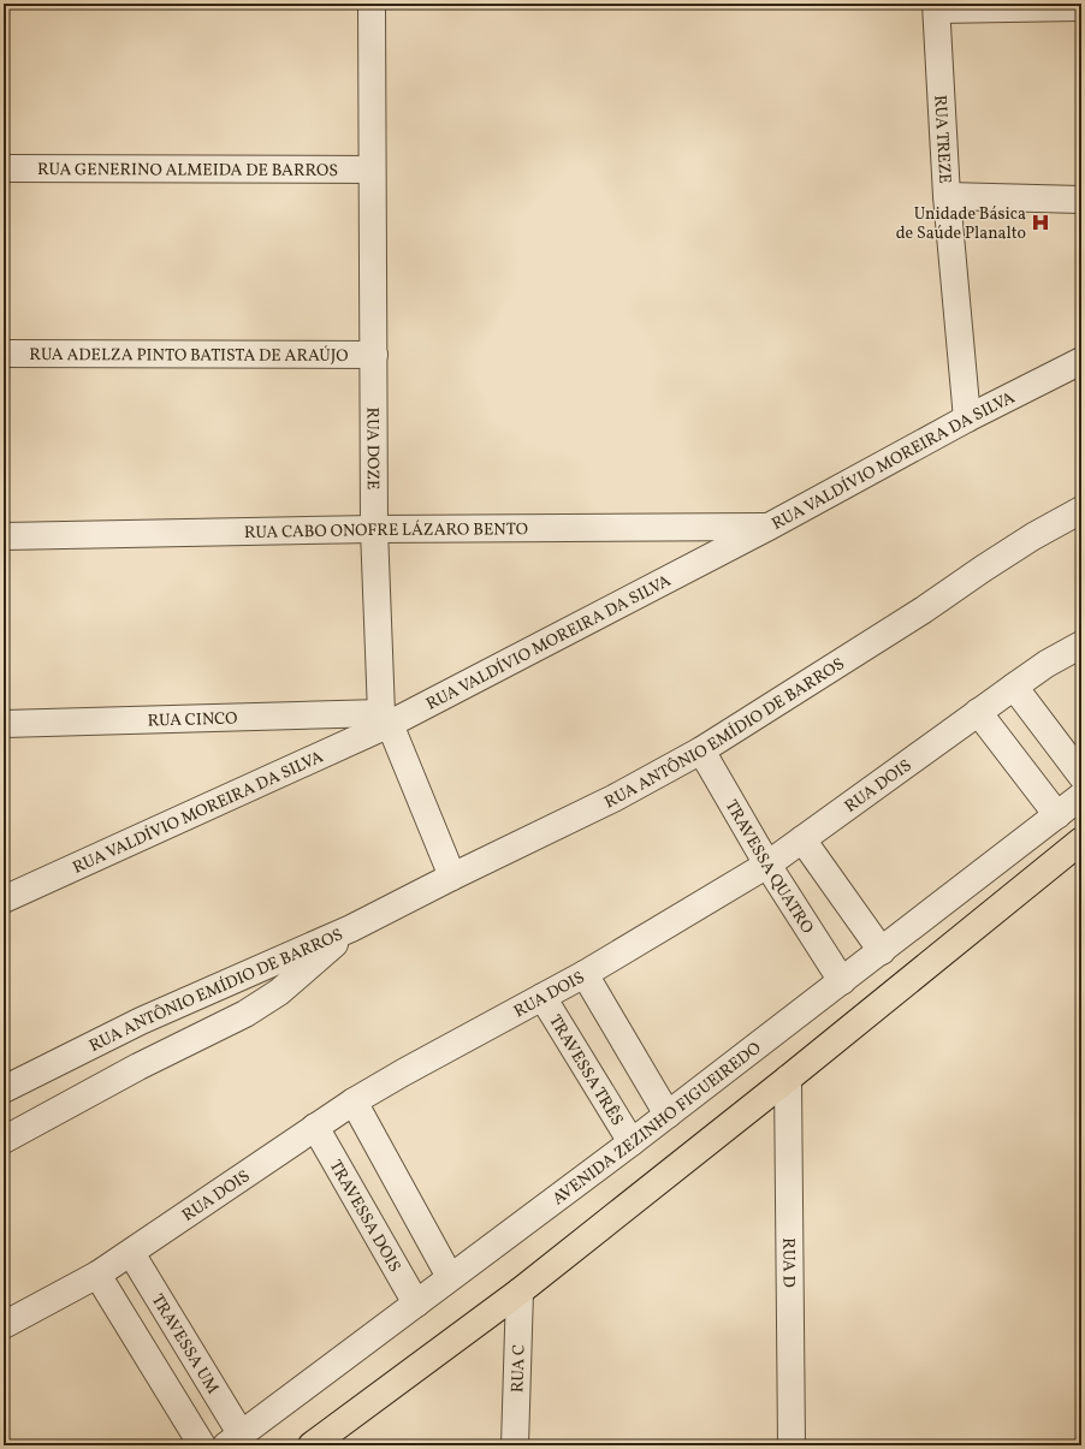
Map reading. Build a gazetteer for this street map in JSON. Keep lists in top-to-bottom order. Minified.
{"streets":{"street":["RUA TREZE","RUA GENERINO ALMEIDA DE BARROS","RUA ADELZA PINTO BATISTA DE ARAÚJO","RUA DOZE","RUA VALDÍVIO MOREIRA DA SILVA","RUA CABO ONOFRE LÁZARO BENTO","RUA CINCO","RUA ANTÔNIO EMÍDIO DE BARROS","RUA DOIS","TRAVESSA QUATRO","TRAVESSA TRÊS","AVENIDA ZEZINHO FIGUEIREDO","TRAVESSA DOIS","RUA D","TRAVESSA UM","RUA C"]},"crossings":[["RUA TREZE","RUA VALDÍVIO MOREIRA DA SILVA"],["RUA GENERINO ALMEIDA DE BARROS","RUA DOZE"],["RUA ADELZA PINTO BATISTA DE ARAÚJO","RUA DOZE"],["RUA DOZE","RUA VALDÍVIO MOREIRA DA SILVA"],["RUA DOZE","RUA CABO ONOFRE LÁZARO BENTO"],["RUA DOZE","RUA CINCO"],["RUA DOZE","RUA ANTÔNIO EMÍDIO DE BARROS"],["RUA VALDÍVIO MOREIRA DA SILVA","RUA CABO ONOFRE LÁZARO BENTO"],["RUA VALDÍVIO MOREIRA DA SILVA","RUA CINCO"],["RUA ANTÔNIO EMÍDIO DE BARROS","TRAVESSA QUATRO"],["RUA DOIS","TRAVESSA QUATRO"],["RUA DOIS","TRAVESSA TRÊS"],["RUA DOIS","TRAVESSA DOIS"],["RUA DOIS","TRAVESSA UM"],["TRAVESSA QUATRO","AVENIDA ZEZINHO FIGUEIREDO"],["TRAVESSA TRÊS","AVENIDA ZEZINHO FIGUEIREDO"],["AVENIDA ZEZINHO FIGUEIREDO","TRAVESSA DOIS"],["AVENIDA ZEZINHO FIGUEIREDO","TRAVESSA UM"]],"places":{"hospital":["Unidade Básica de Saúde Planalto"]}}
